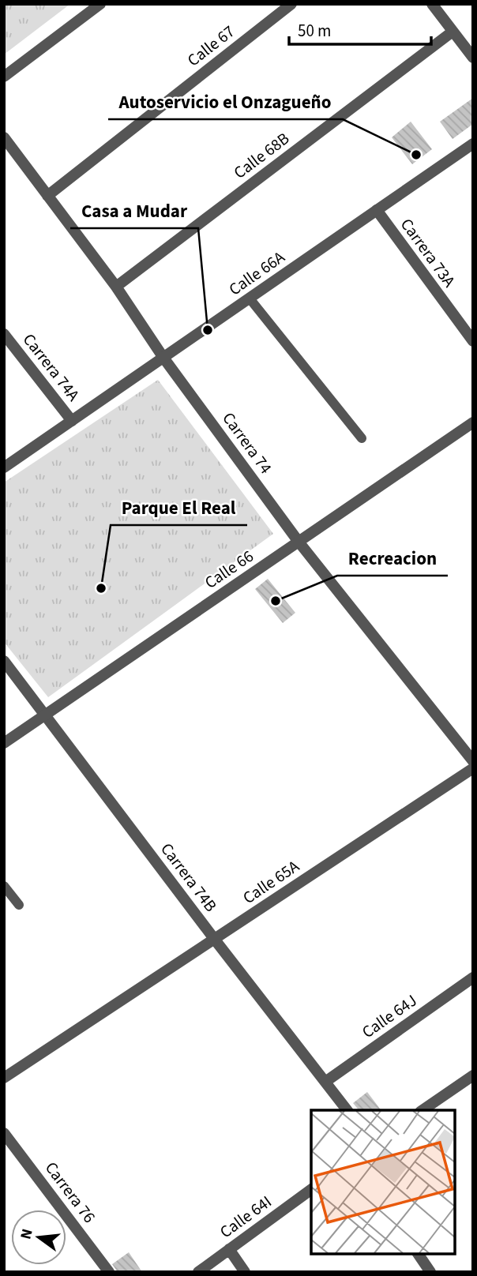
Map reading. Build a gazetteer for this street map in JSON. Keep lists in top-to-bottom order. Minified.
{"streets":{"street":["Calle 67","Calle 68B","Carrera 73A","Calle 66A","Carrera 74A","Carrera 74","Calle 66","Carrera 74B","Calle 65A","Calle 64J","Carrera 76","Calle 64I"]},"crossings":[["Calle 67","Carrera 74"],["Calle 68B","Carrera 74"],["Carrera 73A","Calle 66A"],["Calle 66A","Carrera 74A"],["Calle 66A","Carrera 74"],["Carrera 74","Calle 66"],["Calle 66","Carrera 74B"],["Carrera 74B","Calle 65A"],["Carrera 74B","Calle 64J"]],"places":["Autoservicio el Onzagueño","Casa a Mudar","Parque El Real","Recreacion"],"scale_bar":"50 m","north":"left"}
